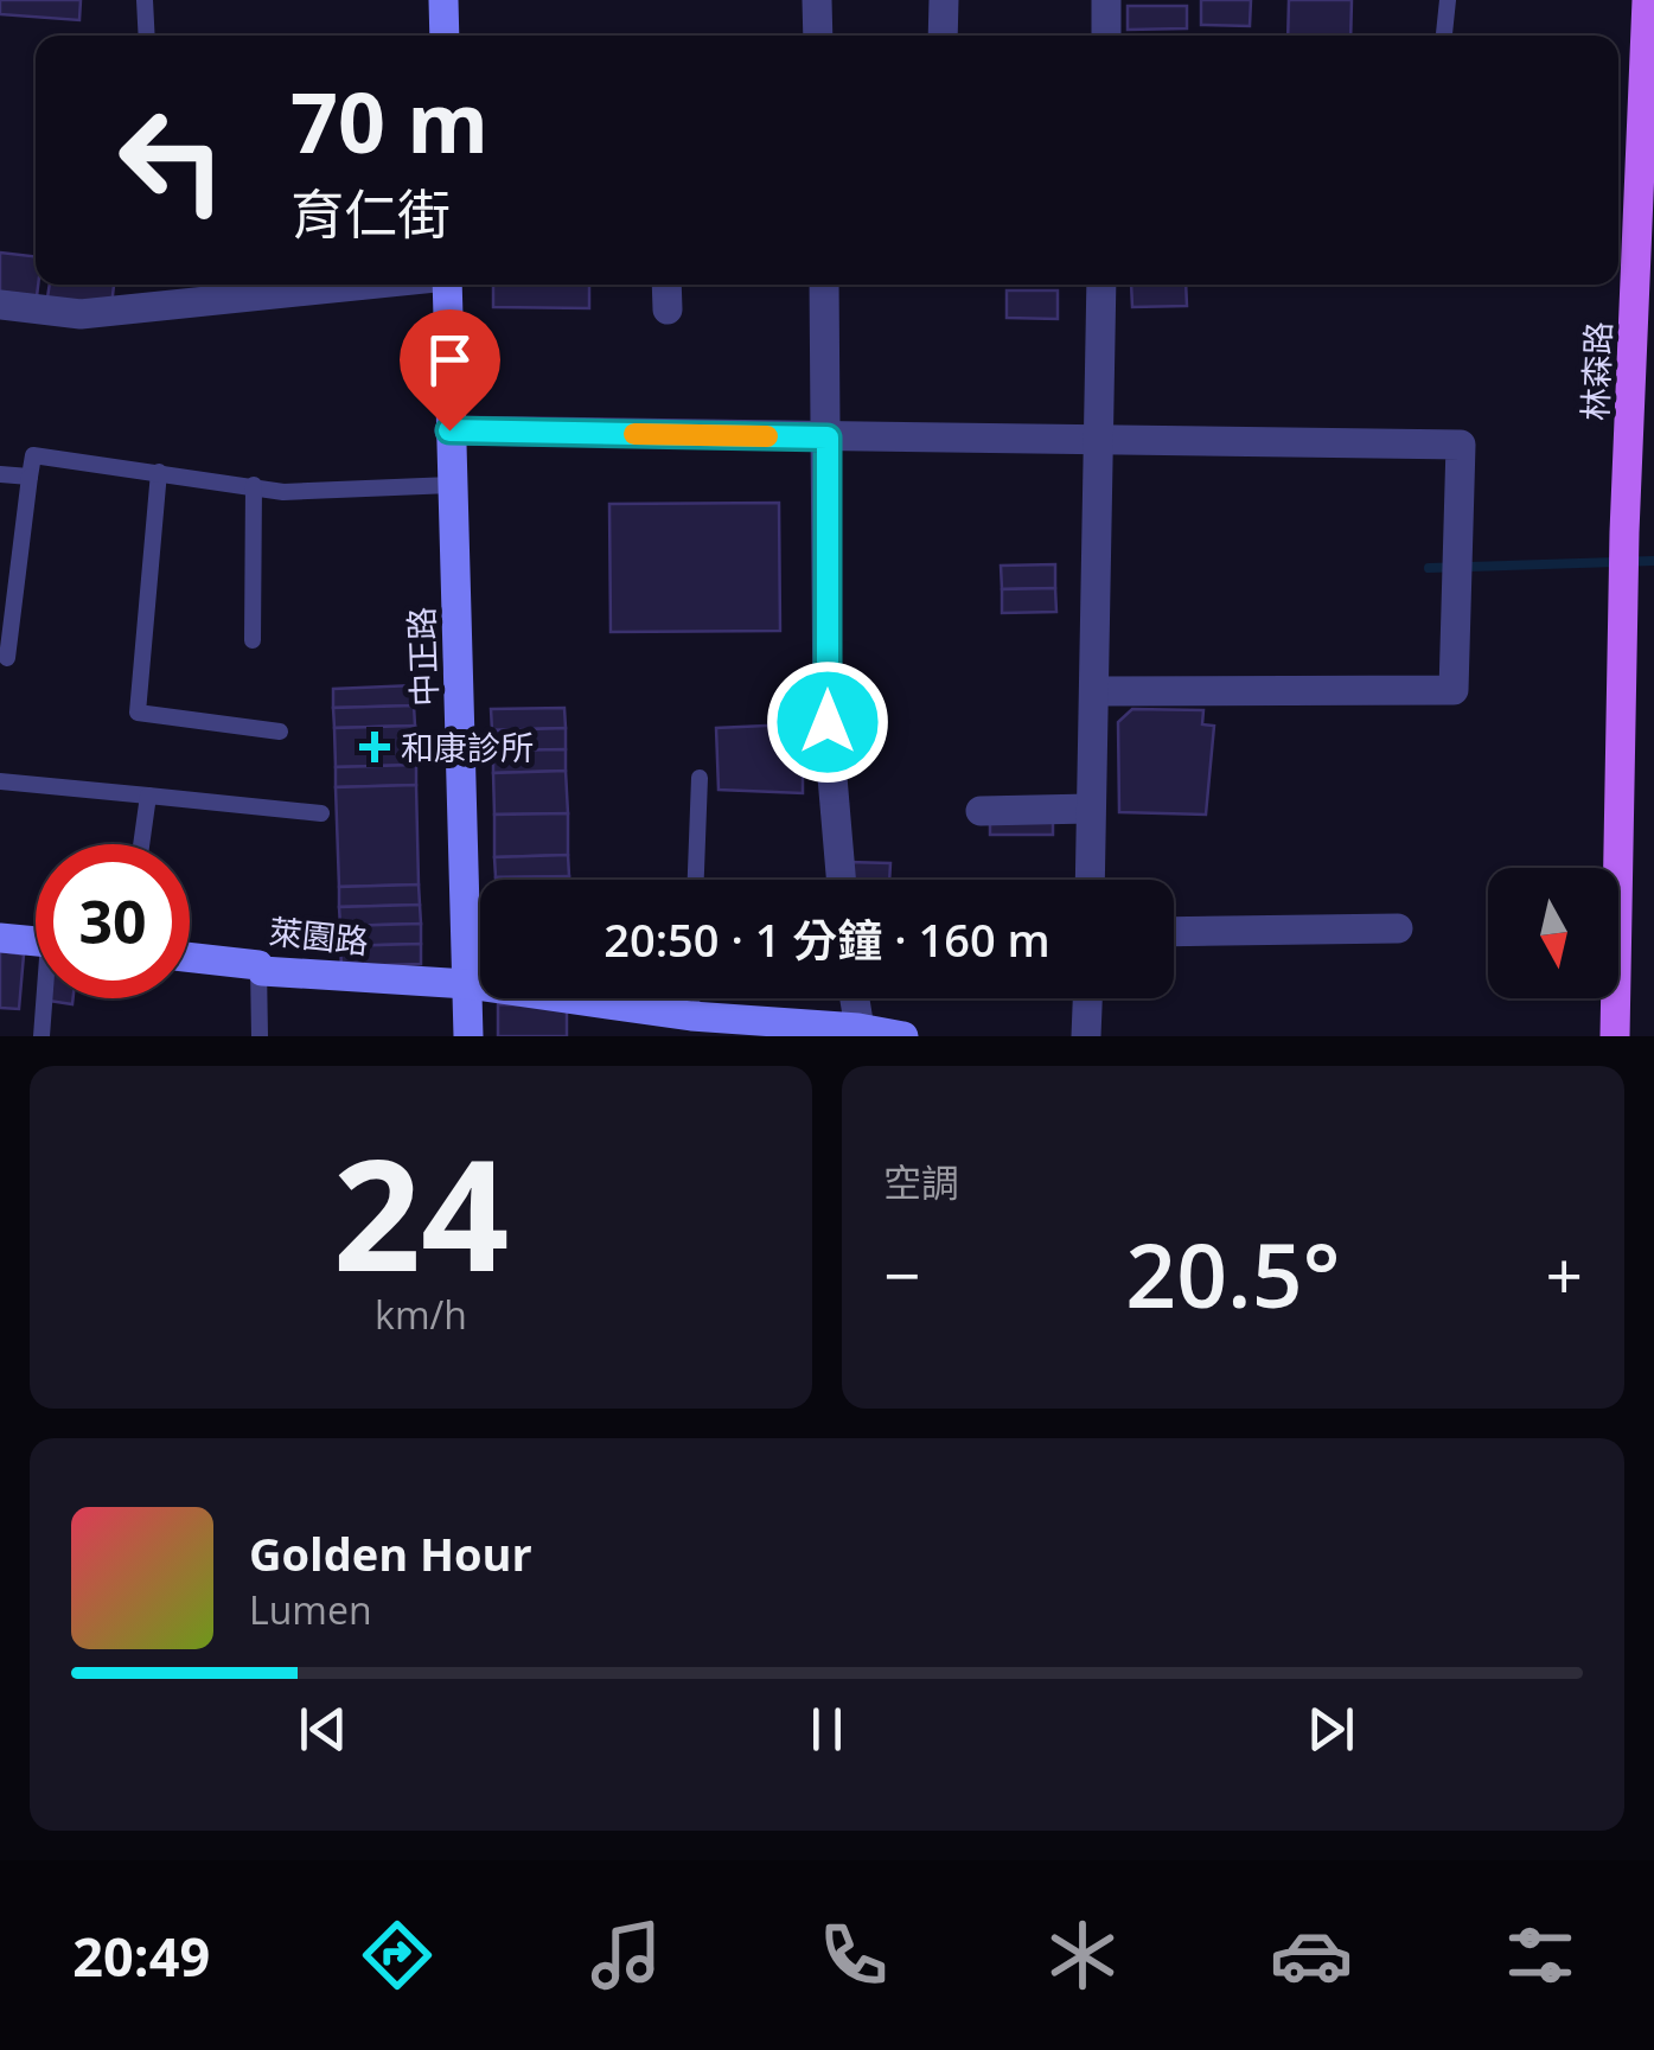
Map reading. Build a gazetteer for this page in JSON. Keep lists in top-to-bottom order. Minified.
{"streets":{"main road":["林森路"],"street":["中正路","萊園路"]},"crossings":[["中正路","萊園路"]],"places":{"health":["和康診所"]},"north":"bottom","page":{"turn":["70 m","育仁街"],"limit":"30","trip":"20:50 · 1 分鐘 · 160 m","tile":[["24","km/h"],"空調"],"heat":["−","20.5°","+"],"song":["Golden Hour","Lumen"],"tabs":"20:49"}}
